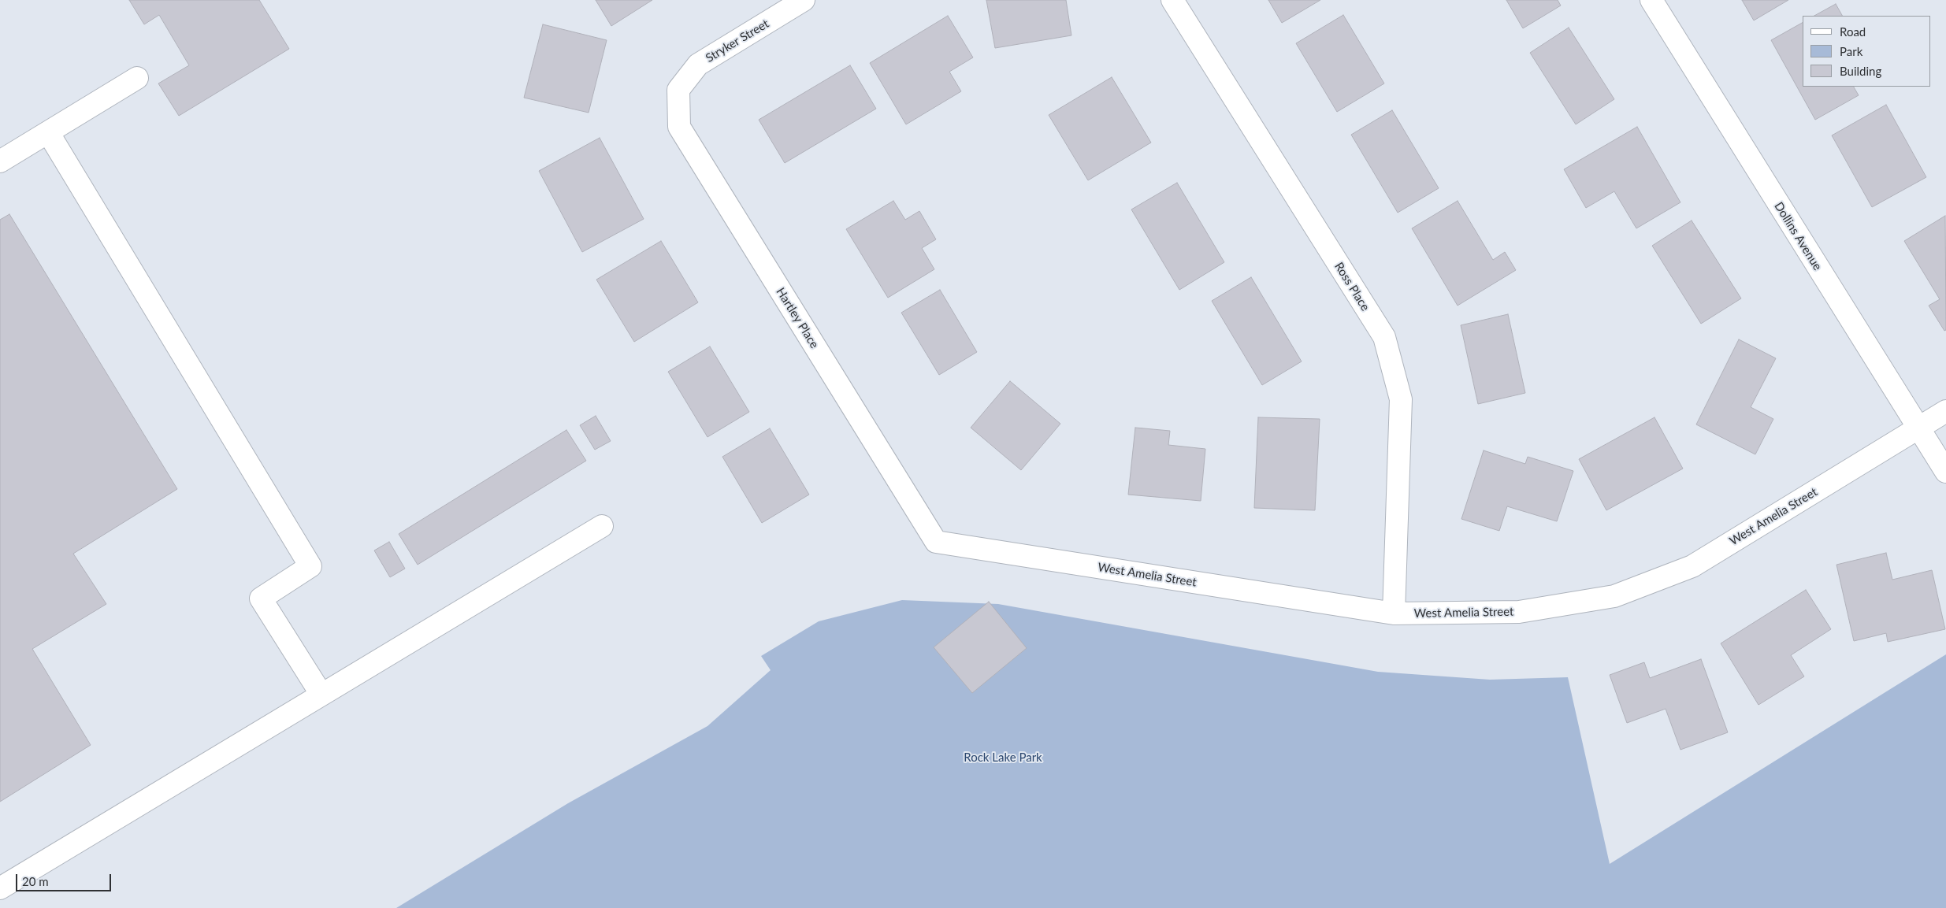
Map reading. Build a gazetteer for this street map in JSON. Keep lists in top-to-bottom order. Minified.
{"streets":{"street":["Stryker Street","Dollins Avenue","Ross Place","Hartley Place","West Amelia Street"]},"crossings":[["Stryker Street","Hartley Place"],["Dollins Avenue","West Amelia Street"],["Ross Place","West Amelia Street"],["Hartley Place","West Amelia Street"]],"parks":["Rock Lake Park"],"legend":["Road","Park","Building"],"scale_bar":"20 m"}
